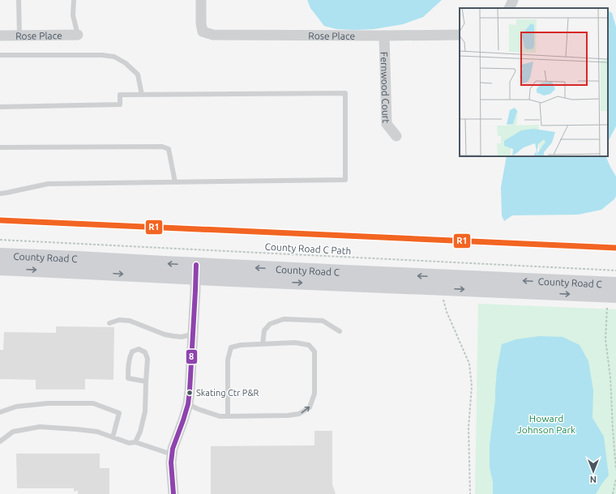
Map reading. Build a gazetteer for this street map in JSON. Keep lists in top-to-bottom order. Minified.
{"streets":{"main road":["County Road C"],"street":["Rose Place","Fernwood Court"],"path":["County Road C Path"]},"crossings":[["Rose Place","Fernwood Court"]],"parks":["Howard Johnson Park"],"places":["Skating Ctr P&R"],"lines":["transit line R1","transit line 8"],"north":"bottom"}
